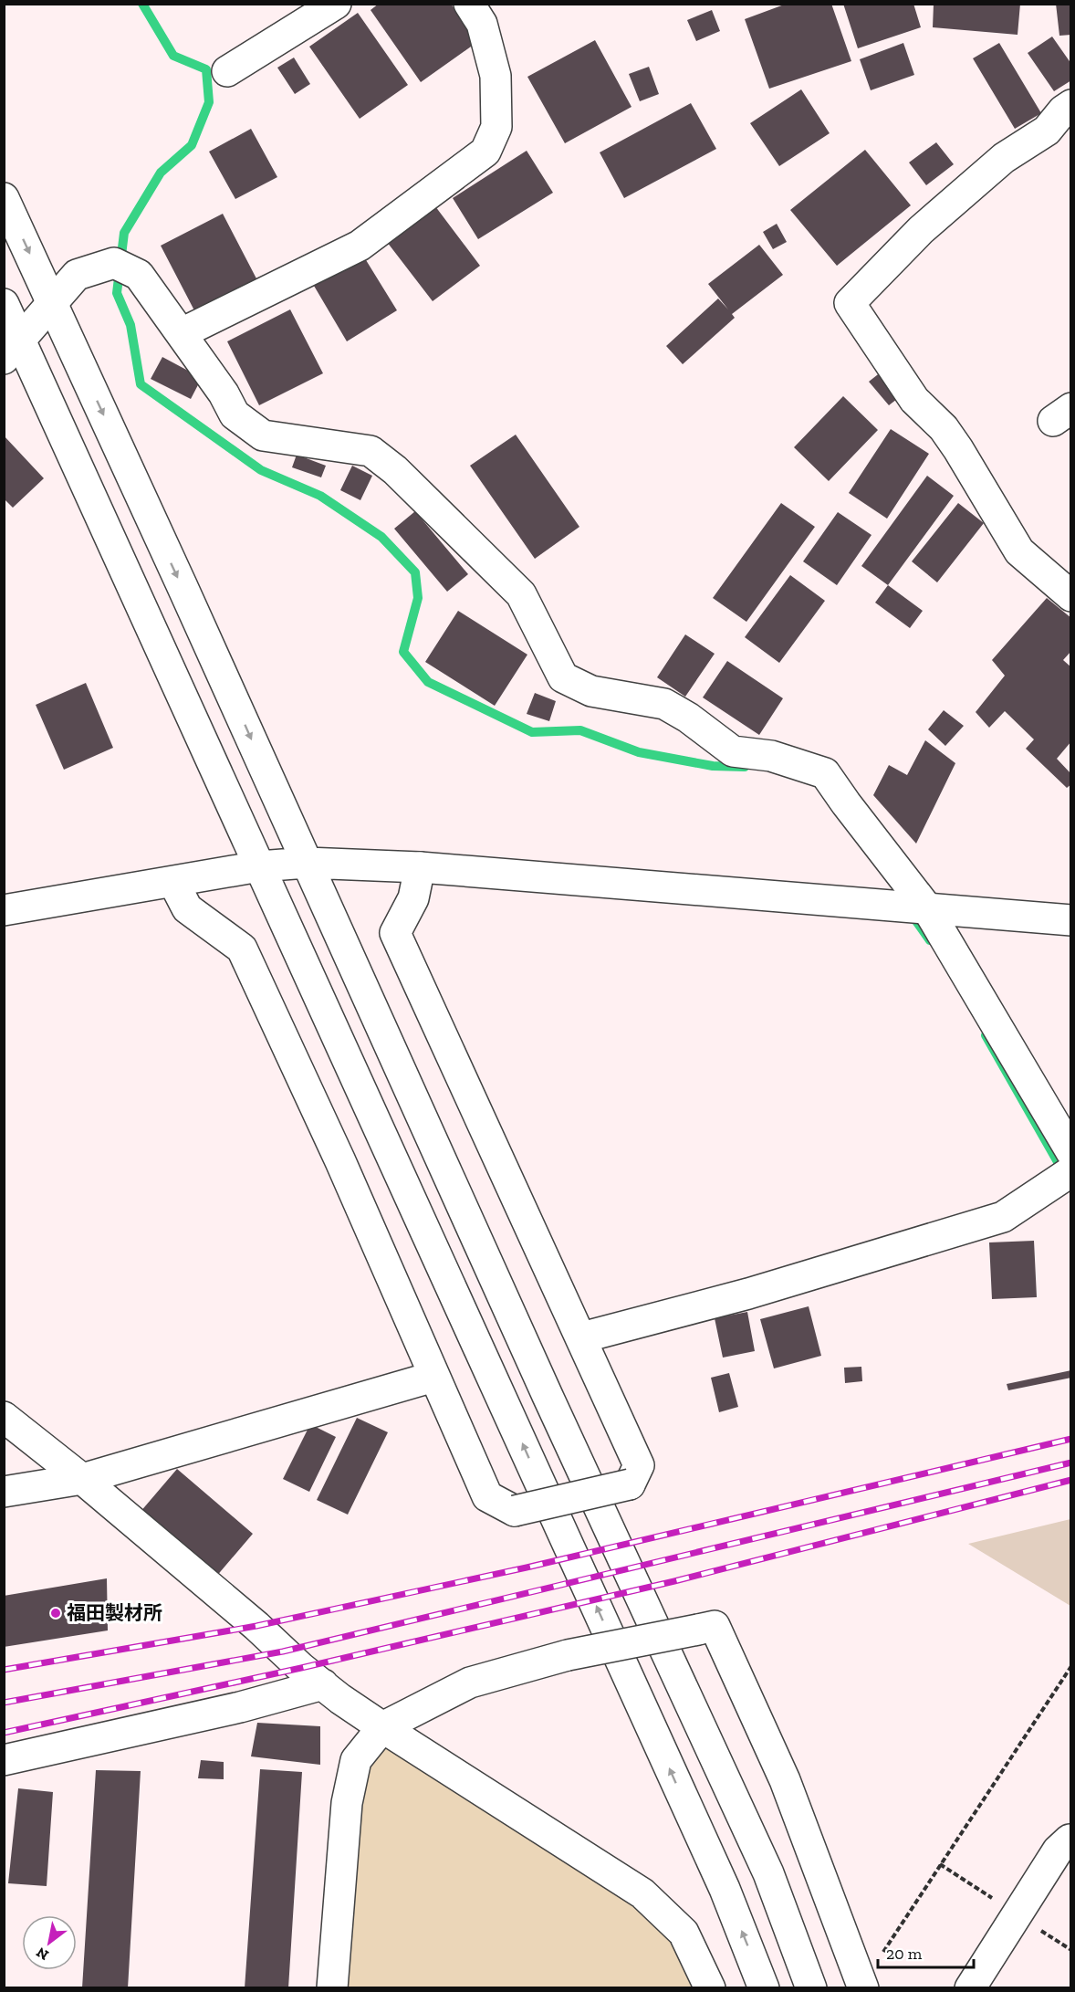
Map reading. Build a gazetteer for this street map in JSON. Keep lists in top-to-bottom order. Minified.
{"places":["福田製材所"],"scale_bar":"20 m","north":"bottom left"}
